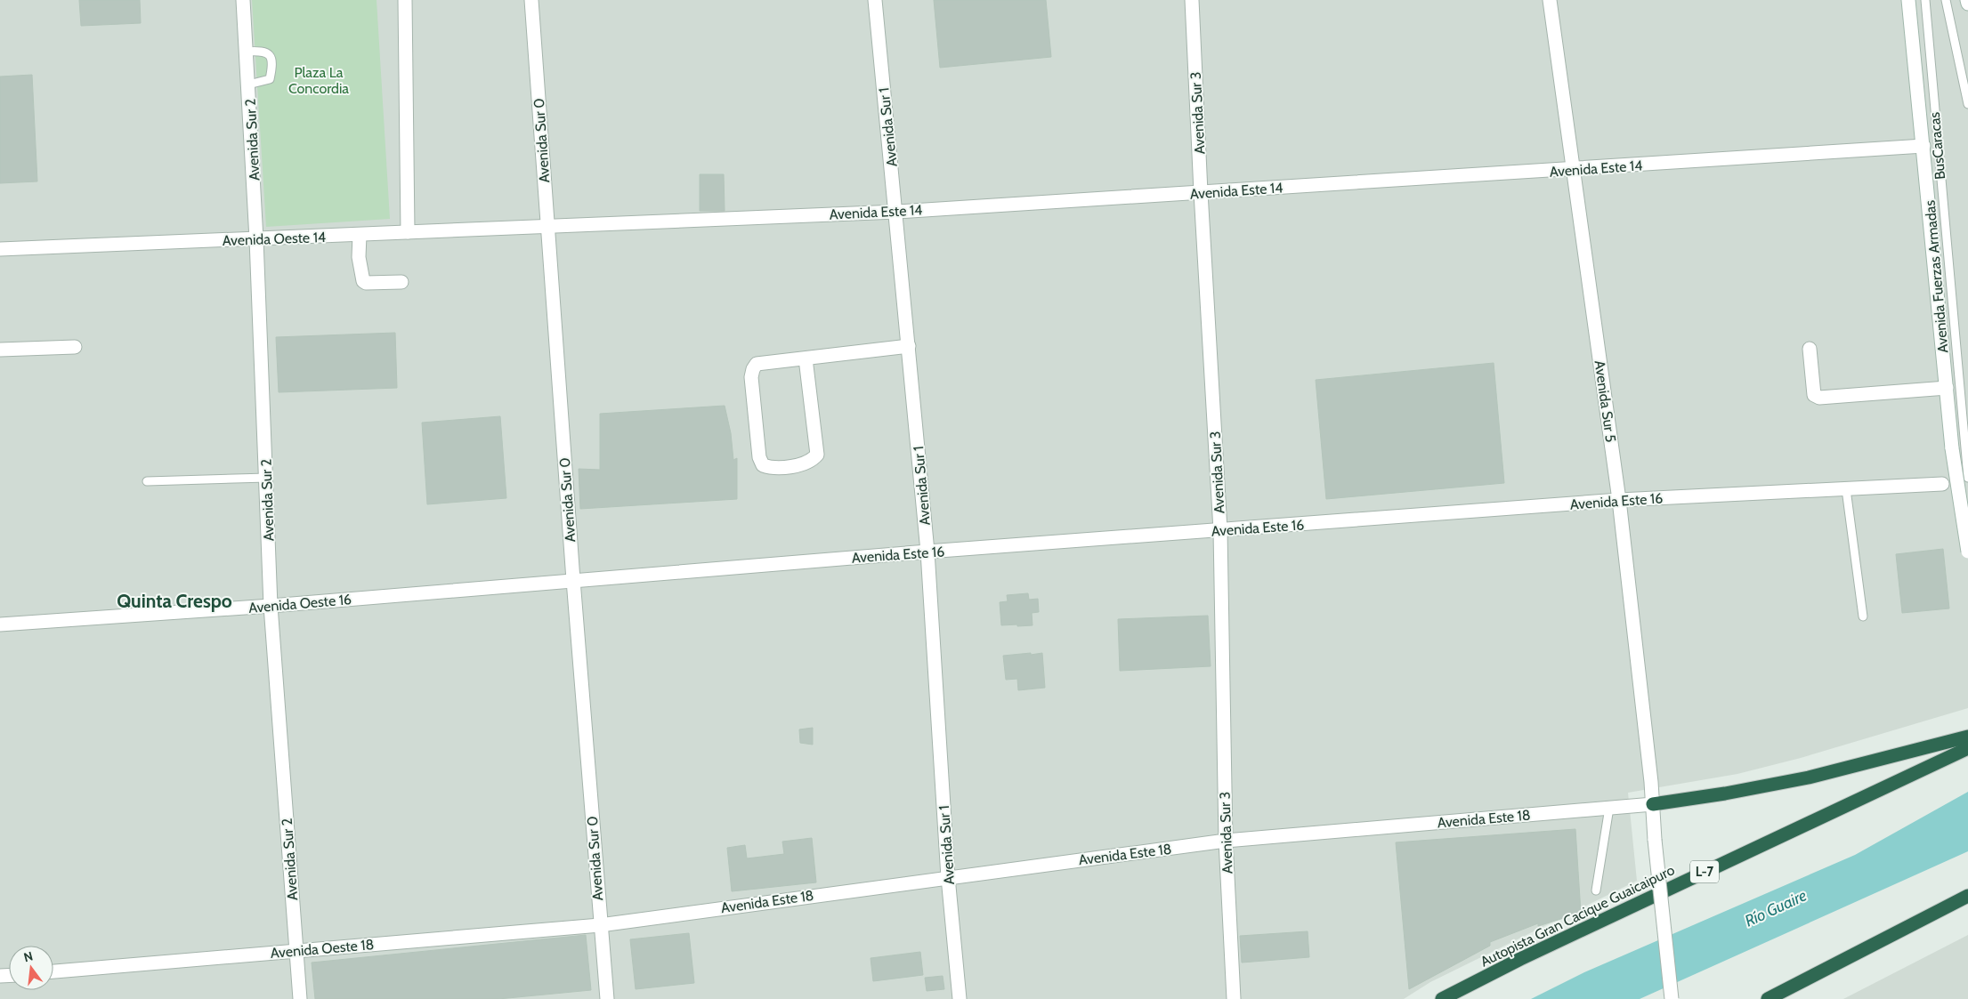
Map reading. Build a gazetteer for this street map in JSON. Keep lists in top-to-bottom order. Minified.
{"streets":{"highway":["L-7","Autopista Gran Cacique Guaicaipuro"],"street":["Avenida Sur 3","Avenida Sur 1","Avenida Sur 2","Avenida Sur 0","Avenida Este 14","Avenida Oeste 14","Avenida Fuerzas Armadas","Avenida Sur 5","Avenida Este 16","Avenida Oeste 16","Avenida Este 18","Avenida Oeste 18"],"lane":["BusCaracas"]},"crossings":[["Avenida Sur 3","Avenida Este 14"],["Avenida Sur 3","Avenida Este 16"],["Avenida Sur 3","Avenida Este 18"],["Avenida Sur 1","Avenida Este 14"],["Avenida Sur 1","Avenida Este 16"],["Avenida Sur 1","Avenida Este 18"],["Avenida Sur 2","Avenida Oeste 14"],["Avenida Sur 2","Avenida Oeste 16"],["Avenida Sur 2","Avenida Oeste 18"],["Avenida Sur 0","Avenida Este 14"],["Avenida Sur 0","Avenida Oeste 14"],["Avenida Sur 0","Avenida Este 16"],["Avenida Sur 0","Avenida Oeste 16"],["Avenida Sur 0","Avenida Este 18"],["Avenida Sur 0","Avenida Oeste 18"],["BusCaracas","Avenida Fuerzas Armadas"],["Avenida Este 14","Avenida Oeste 14"],["Avenida Este 14","Avenida Fuerzas Armadas"],["Avenida Este 14","Avenida Sur 5"],["Avenida Sur 5","Avenida Este 16"],["Avenida Sur 5","Avenida Este 18"],["Avenida Este 16","Avenida Oeste 16"],["Avenida Este 18","Avenida Oeste 18"]],"districts":["Quinta Crespo"],"water":["Río Guaire"],"parks":["Plaza La Concordia"],"north":"top"}
